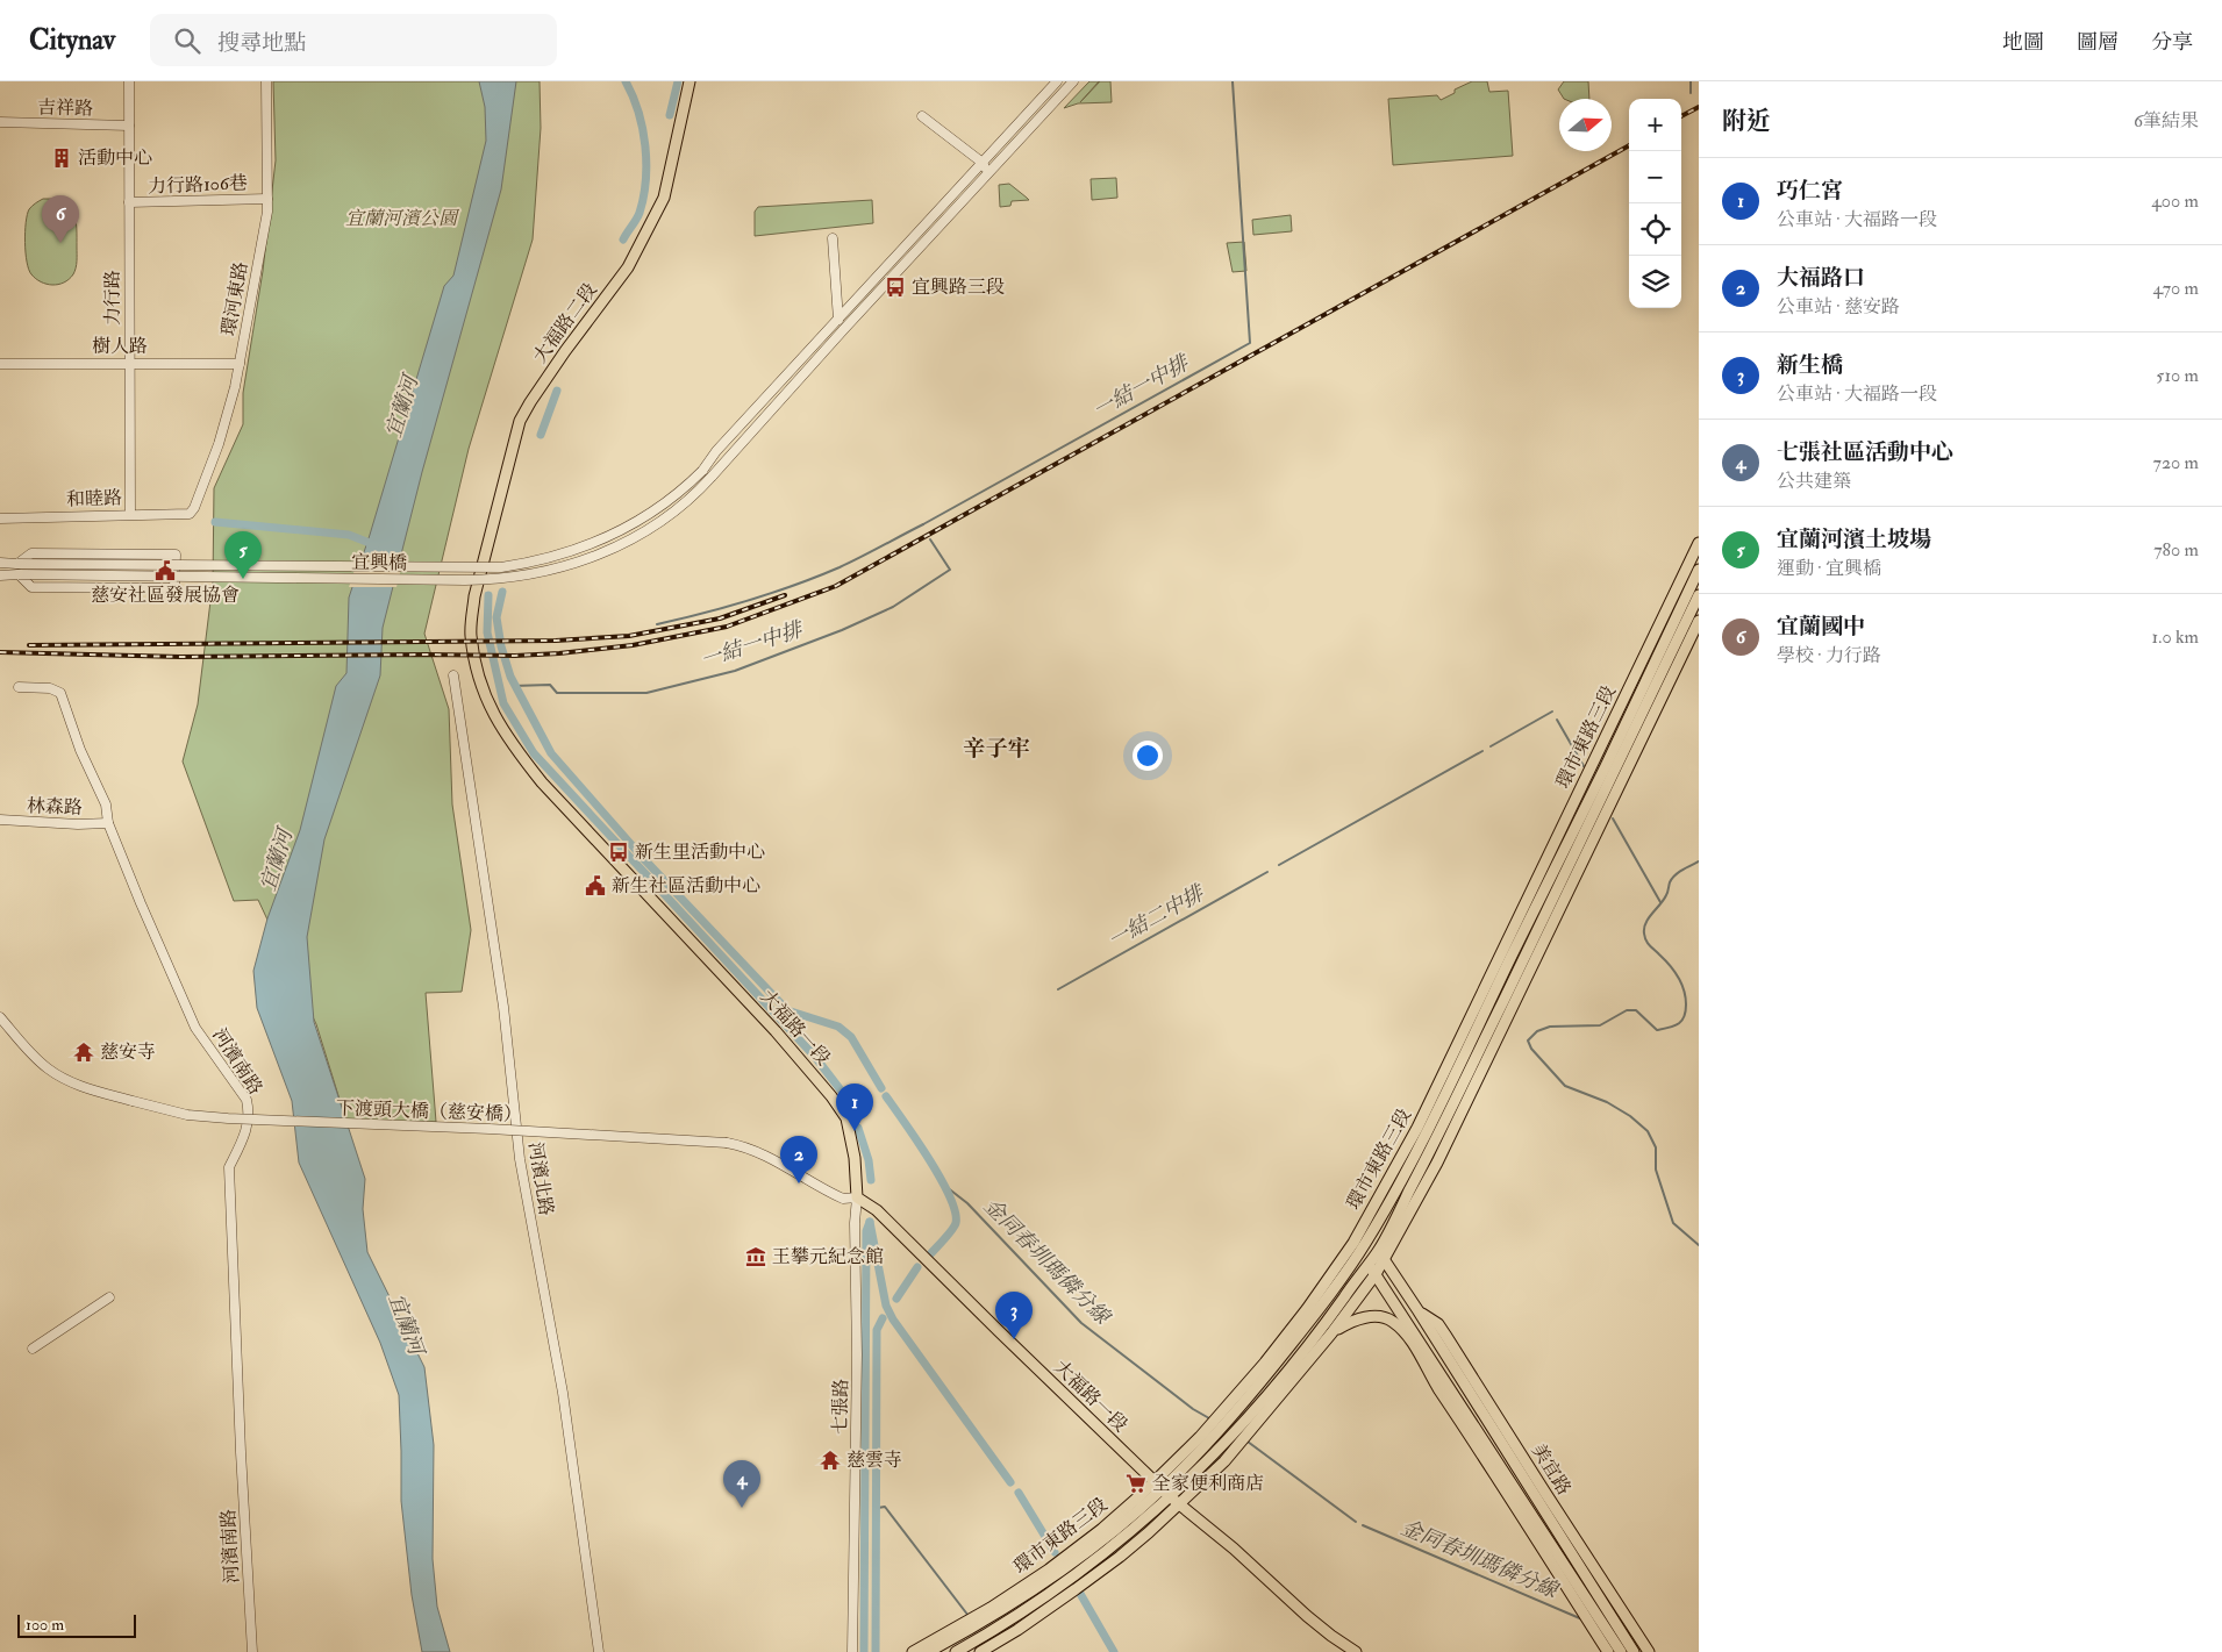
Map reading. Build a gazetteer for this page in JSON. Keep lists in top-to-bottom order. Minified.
{"streets":{"main road":["大福路二段","環市東路三段","大福路一段","美宜路"],"street":["吉祥路","力行路106巷","力行路","環河東路","樹人路","和睦路","宜興橋","林森路","河濱南路","下渡頭大橋（慈安橋）","河濱北路","七張路"]},"crossings":[["吉祥路","力行路"],["力行路106巷","力行路"],["力行路106巷","環河東路"],["力行路","樹人路"],["力行路","和睦路"],["環河東路","樹人路"],["環河東路","和睦路"],["大福路二段","大福路一段"],["環市東路三段","大福路一段"],["環市東路三段","美宜路"],["林森路","河濱南路"],["大福路一段","下渡頭大橋（慈安橋）"],["大福路一段","七張路"],["下渡頭大橋（慈安橋）","七張路"]],"districts":["辛子牢"],"water":["一結一中排","宜蘭河","一結二中排","金同春圳瑪僯分線"],"parks":["宜蘭河濱公園"],"places":{"building":["活動中心"],"bus stop":["宜興路三段","新生里活動中心"],"public building":["慈安社區發展協會","新生社區活動中心"],"temple":["慈安寺","慈雲寺"],"museum":["王攀元紀念館"],"supermarket":["全家便利商店"]},"scale_bar":"100 m","north":"right","page":{"header":"Citynav","search":"搜尋地點","nav":["地圖","圖層","分享"],"heading":["附近","6筆結果"],"map_buttons":["+","−"],"list":[{"mark":"1","name":"巧仁宮","note":"公車站 · 大福路一段","value":"400 m"},{"mark":"2","name":"大福路口","note":"公車站 · 慈安路","value":"470 m"},{"mark":"3","name":"新生橋","note":"公車站 · 大福路一段","value":"510 m"},{"mark":"4","name":"七張社區活動中心","note":"公共建築","value":"720 m"},{"mark":"5","name":"宜蘭河濱土坡場","note":"運動 · 宜興橋","value":"780 m"},{"mark":"6","name":"宜蘭國中","note":"學校 · 力行路","value":"1.0 km"}],"pins":["6","5","1","2","3","4"],"scale":"100 m"}}
